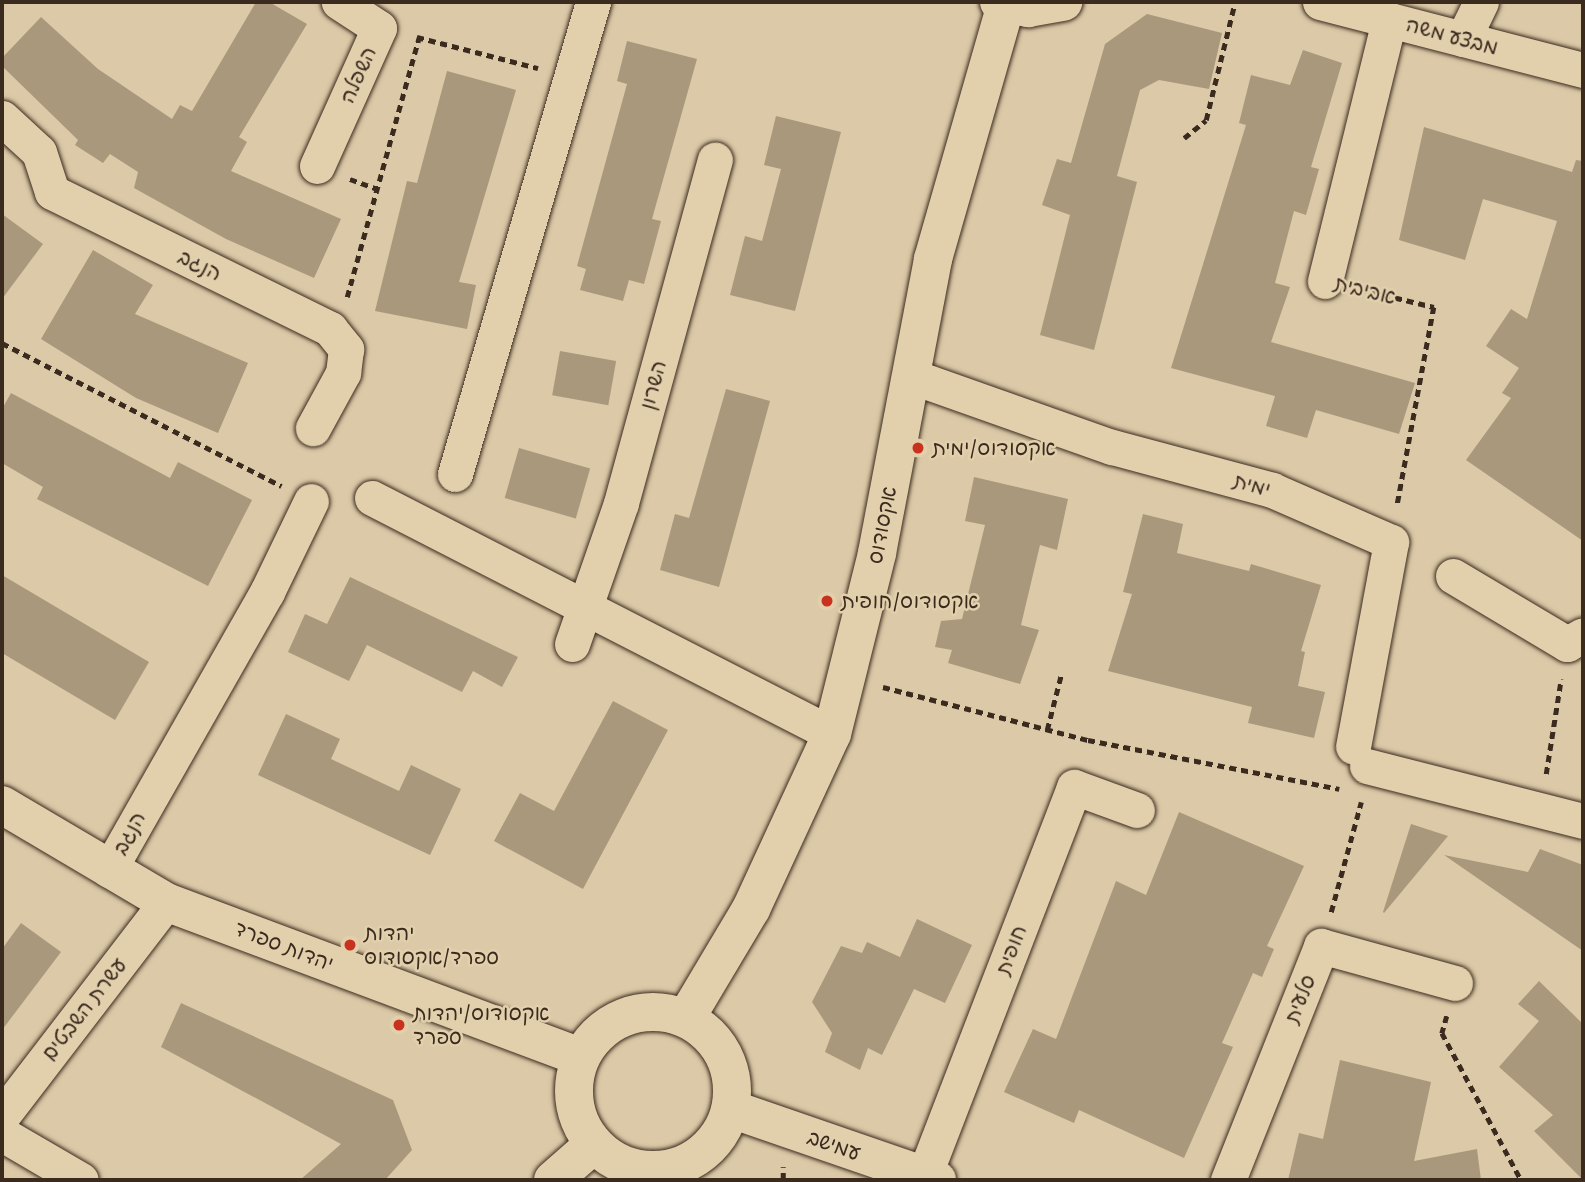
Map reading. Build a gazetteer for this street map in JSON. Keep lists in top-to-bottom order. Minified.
{"streets":{"street":["מבצע משה","השפלה","הנגב","אביבית","השרון","ימית","אקסודוס","יהדות ספרד","חופית","סלעית","עשרת השבטים","עמישב"]},"crossings":[["מבצע משה","אביבית"],["הנגב","יהדות ספרד"],["אביבית","ימית"],["ימית","אקסודוס"],["אקסודוס","יהדות ספרד"],["אקסודוס","עמישב"],["יהדות ספרד","עשרת השבטים"],["יהדות ספרד","עמישב"],["חופית","עמישב"]],"places":["אקסודוס/ימית","אקסודוס/חופית","יהדות ספרד/אקסודוס","אקסודוס/יהדות ספרד"]}
